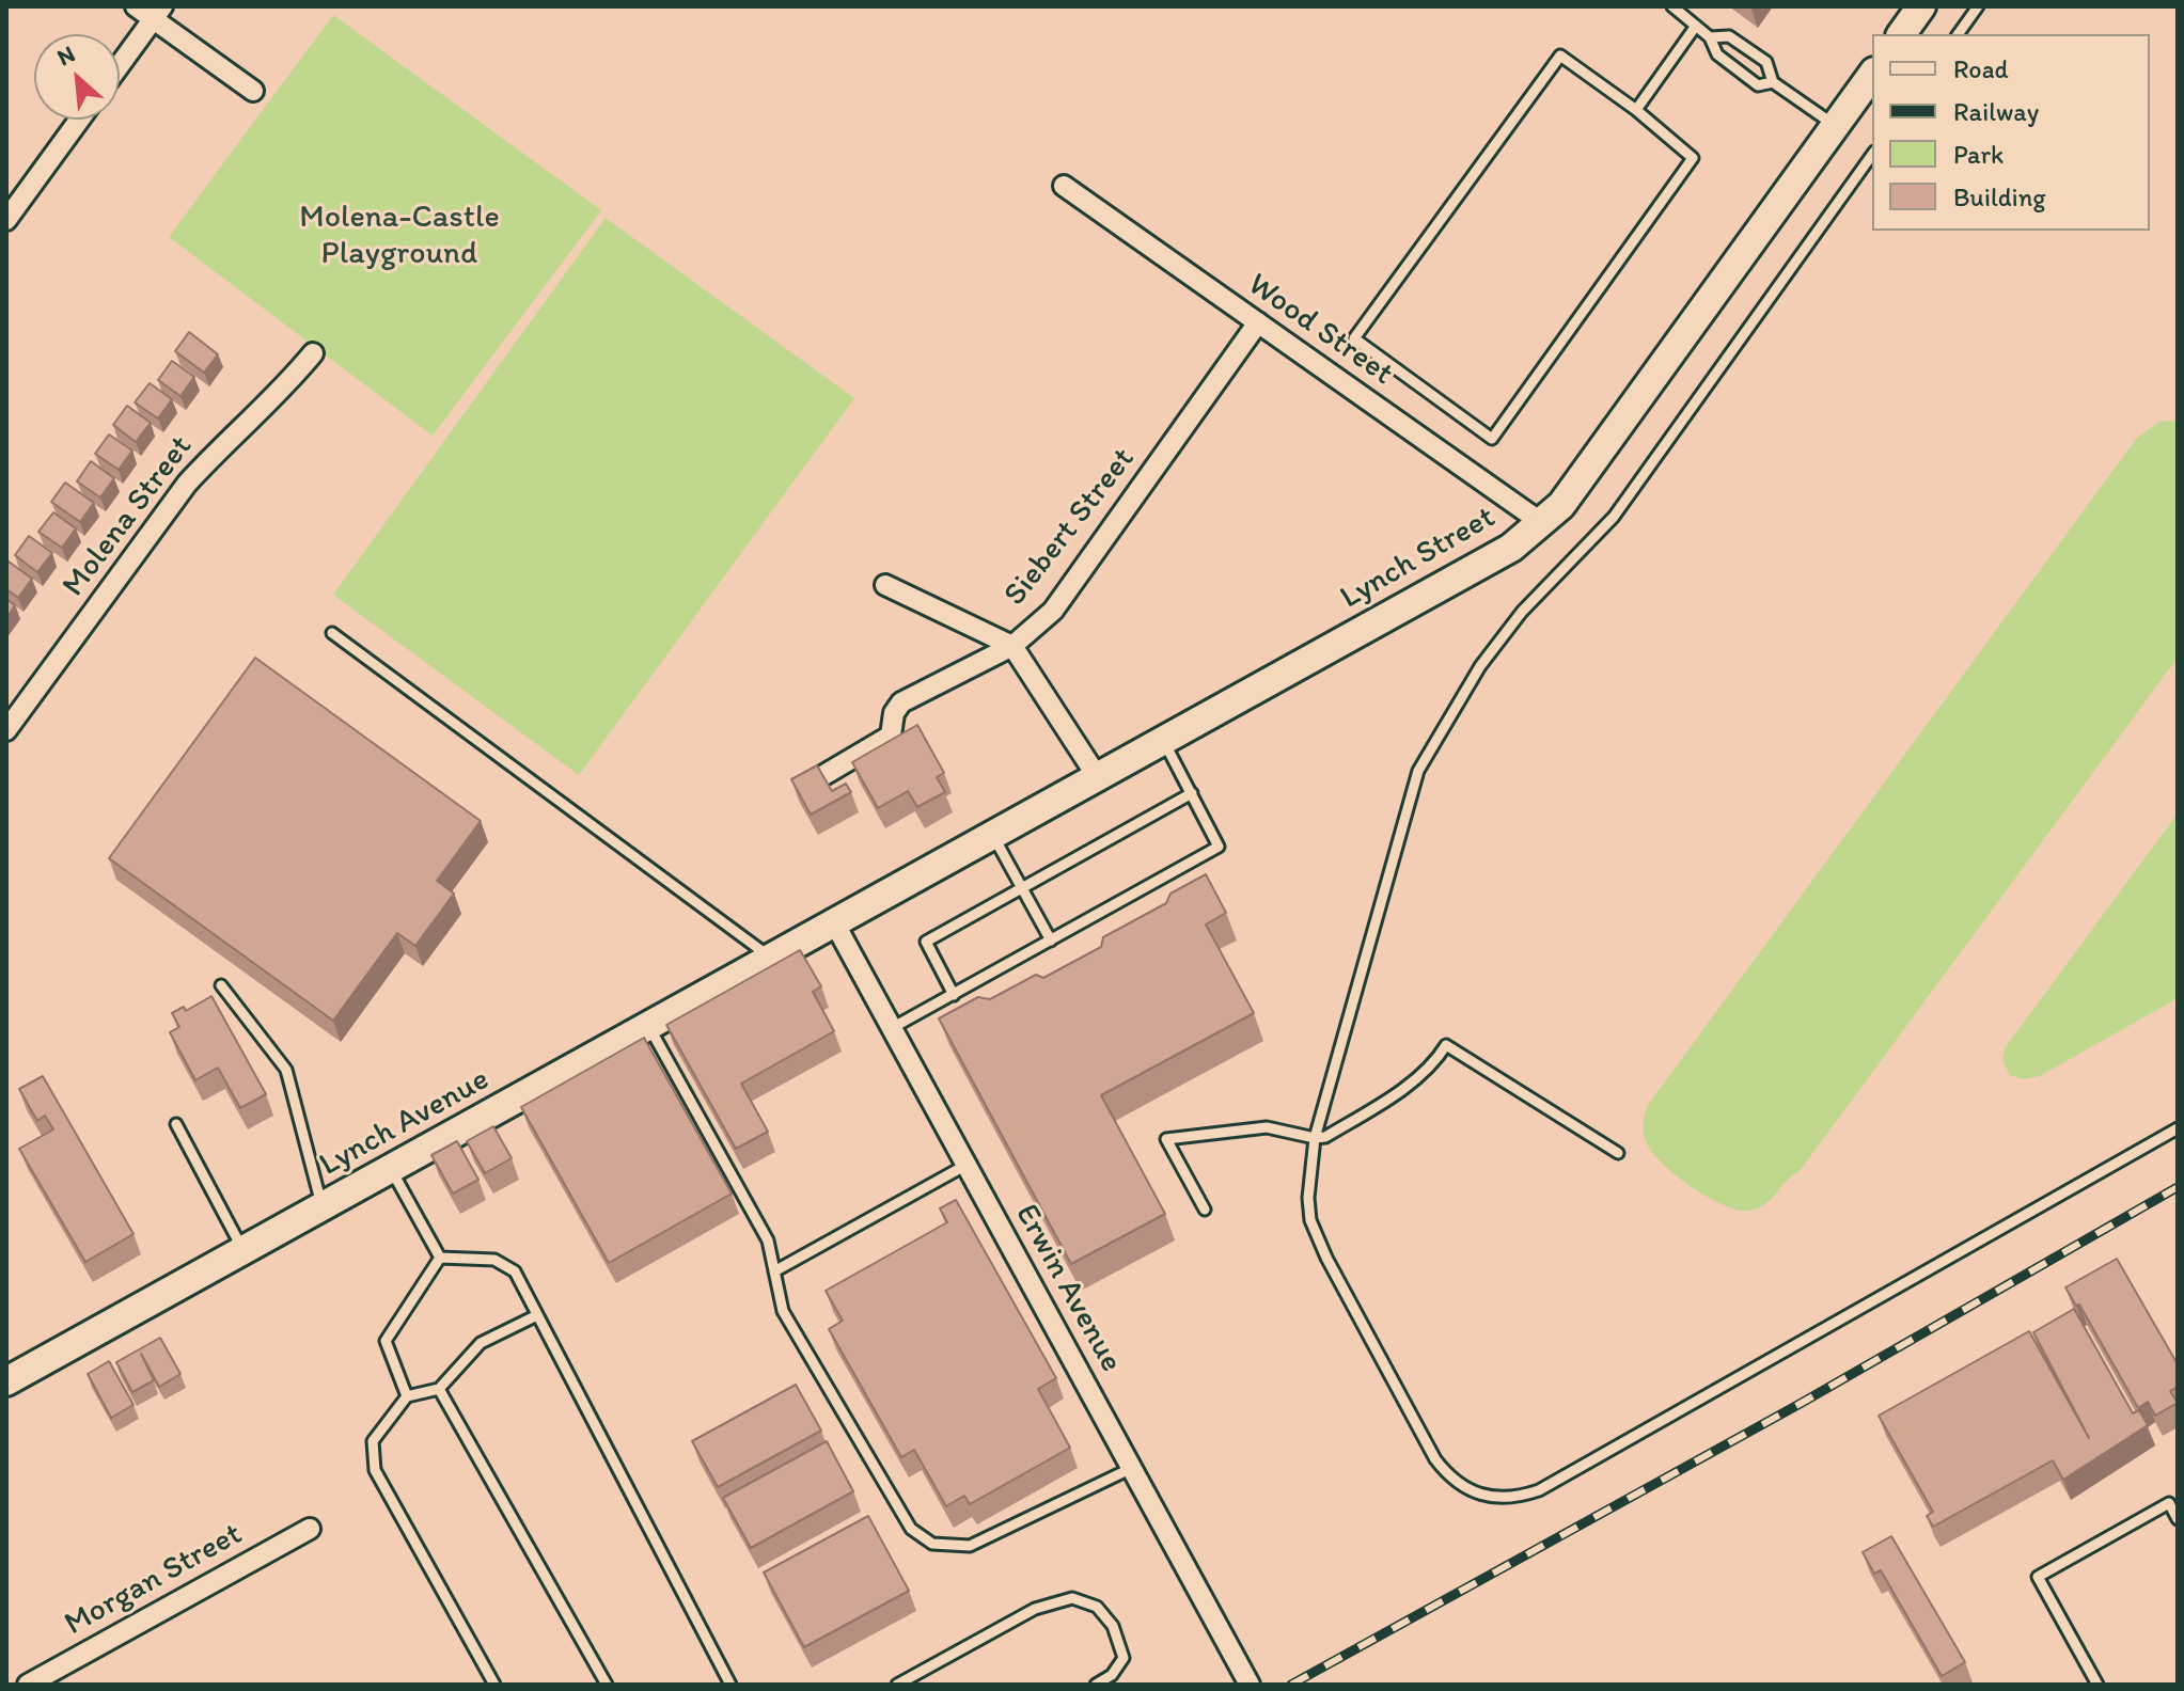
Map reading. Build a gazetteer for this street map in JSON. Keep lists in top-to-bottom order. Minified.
{"streets":{"street":["Wood Street","Molena Street","Siebert Street","Lynch Street","Lynch Avenue","Erwin Avenue","Morgan Street"]},"crossings":[["Wood Street","Siebert Street"],["Wood Street","Lynch Street"],["Lynch Street","Lynch Avenue"],["Lynch Street","Erwin Avenue"],["Lynch Avenue","Erwin Avenue"]],"parks":["Molena-Castle Playground"],"legend":["Road","Railway","Park","Building"],"north":"top left"}
